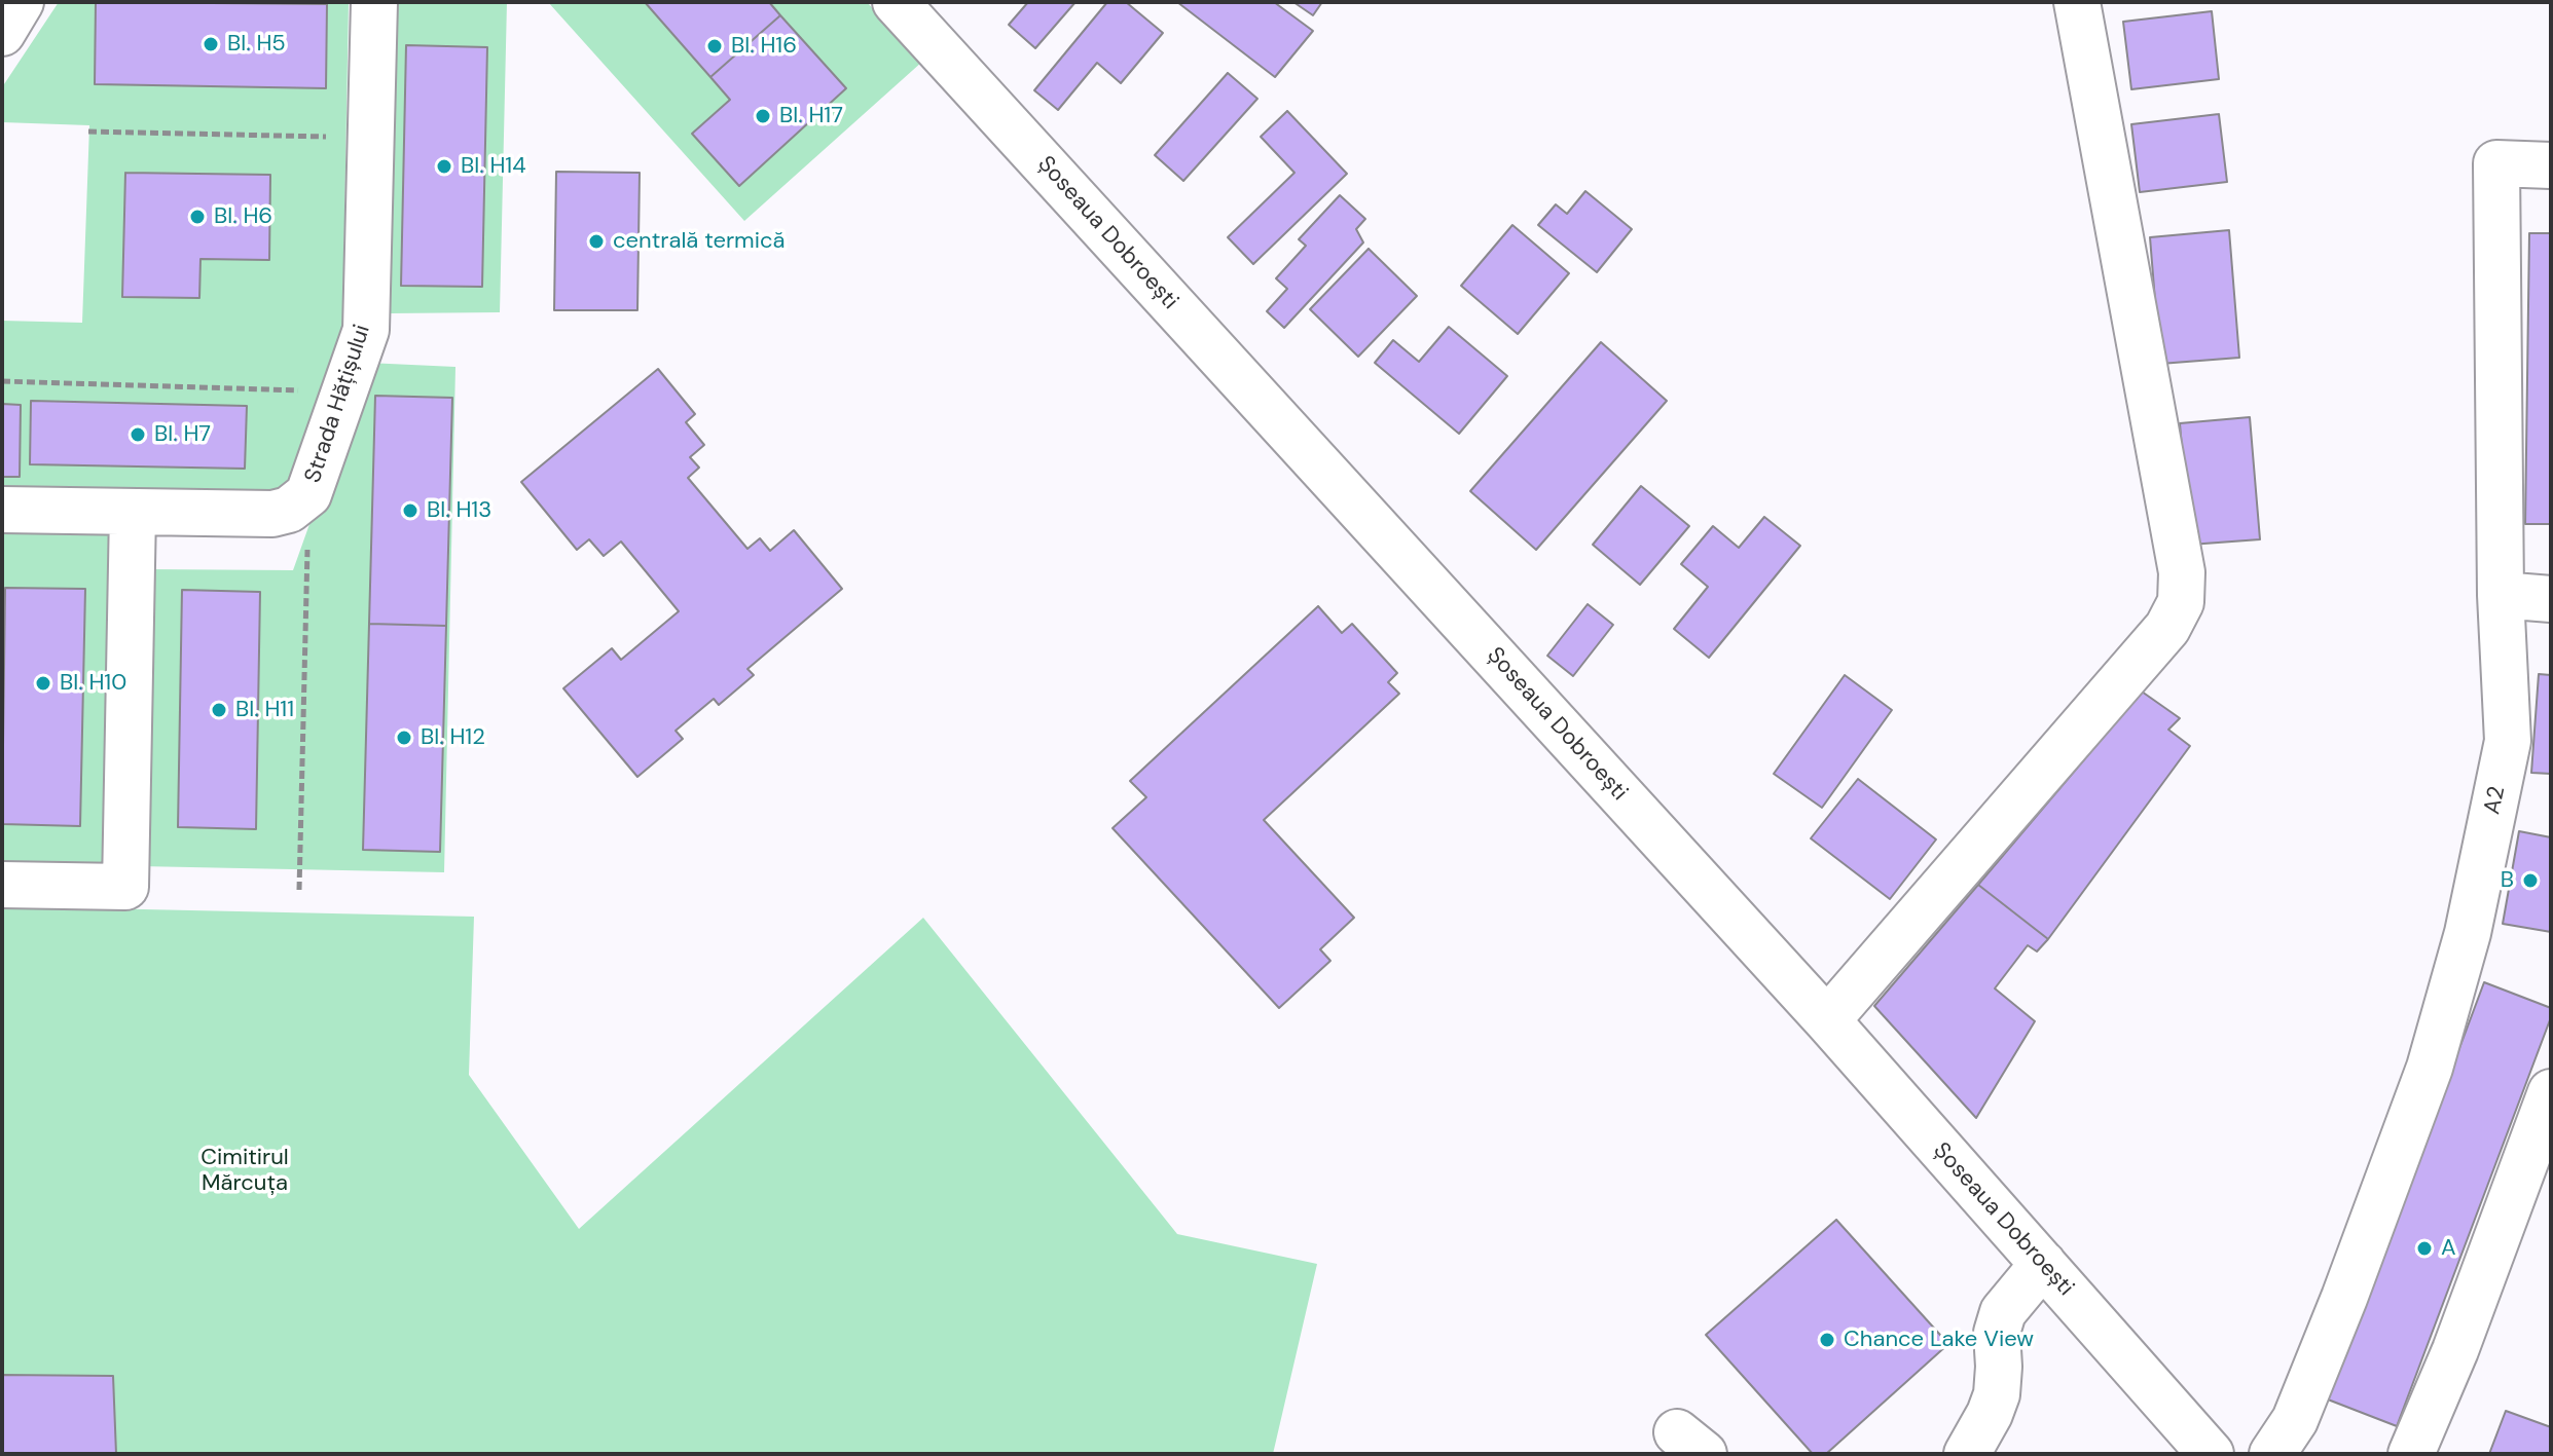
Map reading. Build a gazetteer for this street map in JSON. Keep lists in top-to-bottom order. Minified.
{"streets":{"street":["Șoseaua Dobroești","Strada Hățișului","A2"]},"parks":["Cimitirul Mărcuța"],"places":["Bl. H5","Bl. H16","Bl. H17","Bl. H14","Bl. H6","centrală termică","Bl. H7","Bl. H13","Bl. H10","Bl. H11","Bl. H12","B","A","Chance Lake View"]}
